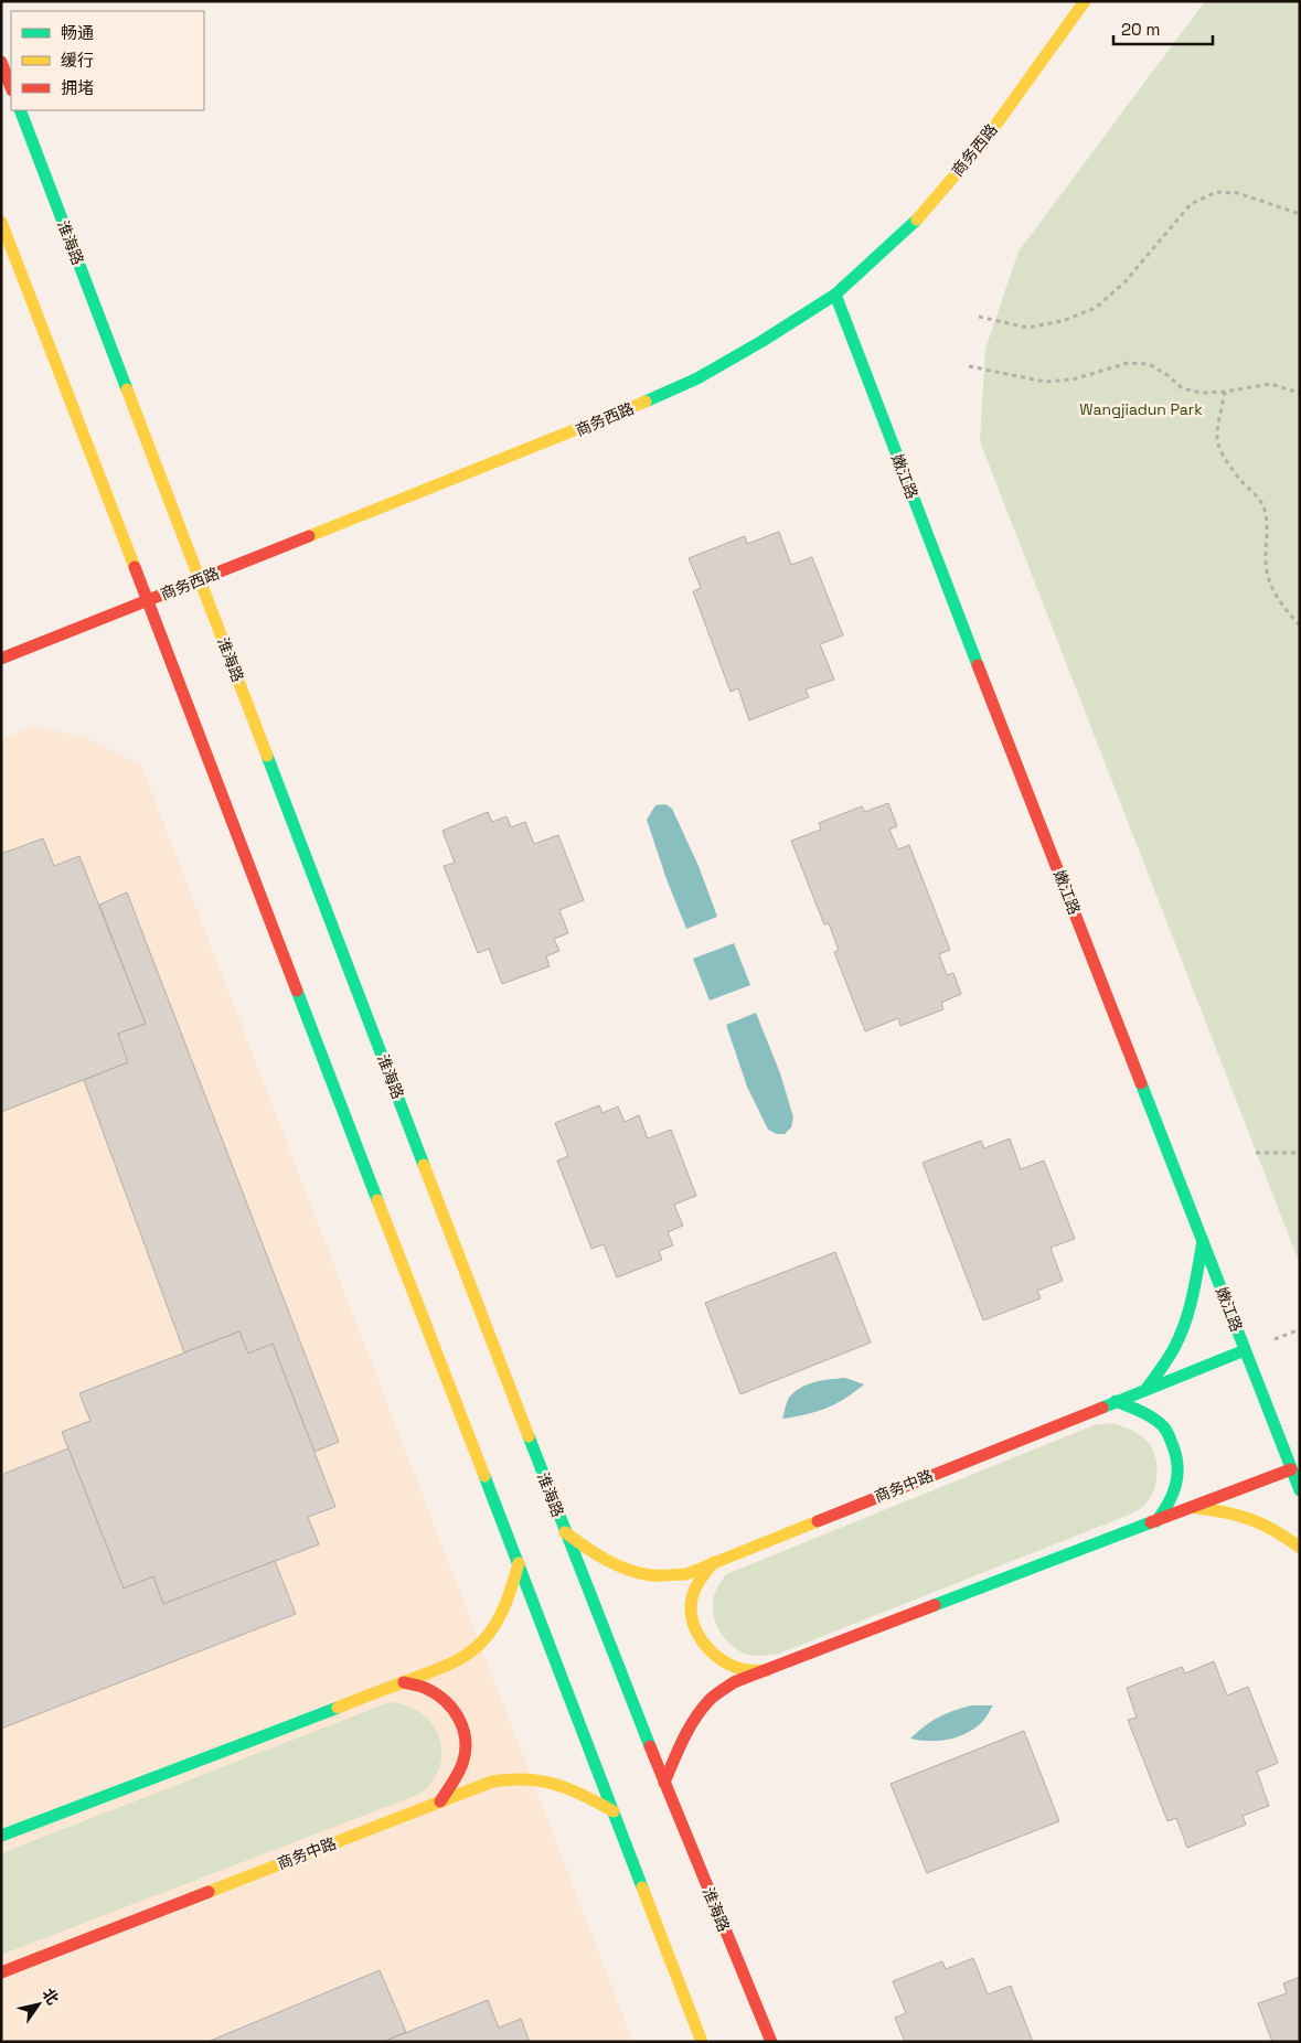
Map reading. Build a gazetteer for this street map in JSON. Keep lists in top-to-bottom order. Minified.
{"streets":{"street":["商务西路","淮海路","嫩江路","商务中路"]},"crossings":[["商务西路","淮海路"],["商务西路","嫩江路"],["淮海路","商务中路"],["嫩江路","商务中路"]],"parks":["Wangjiadun Park"],"legend":["畅通","缓行","拥堵"],"scale_bar":"20 m","north":"top right"}
